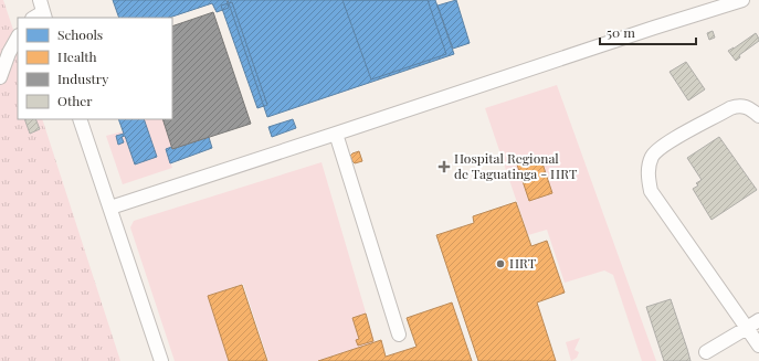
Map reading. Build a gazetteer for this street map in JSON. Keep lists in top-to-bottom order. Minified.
{"places":{"health":["Hospital Regional de Taguatinga - HRT"],"other":["HRT"]},"legend":["Schools","Health","Industry","Other"],"scale_bar":"50 m"}
